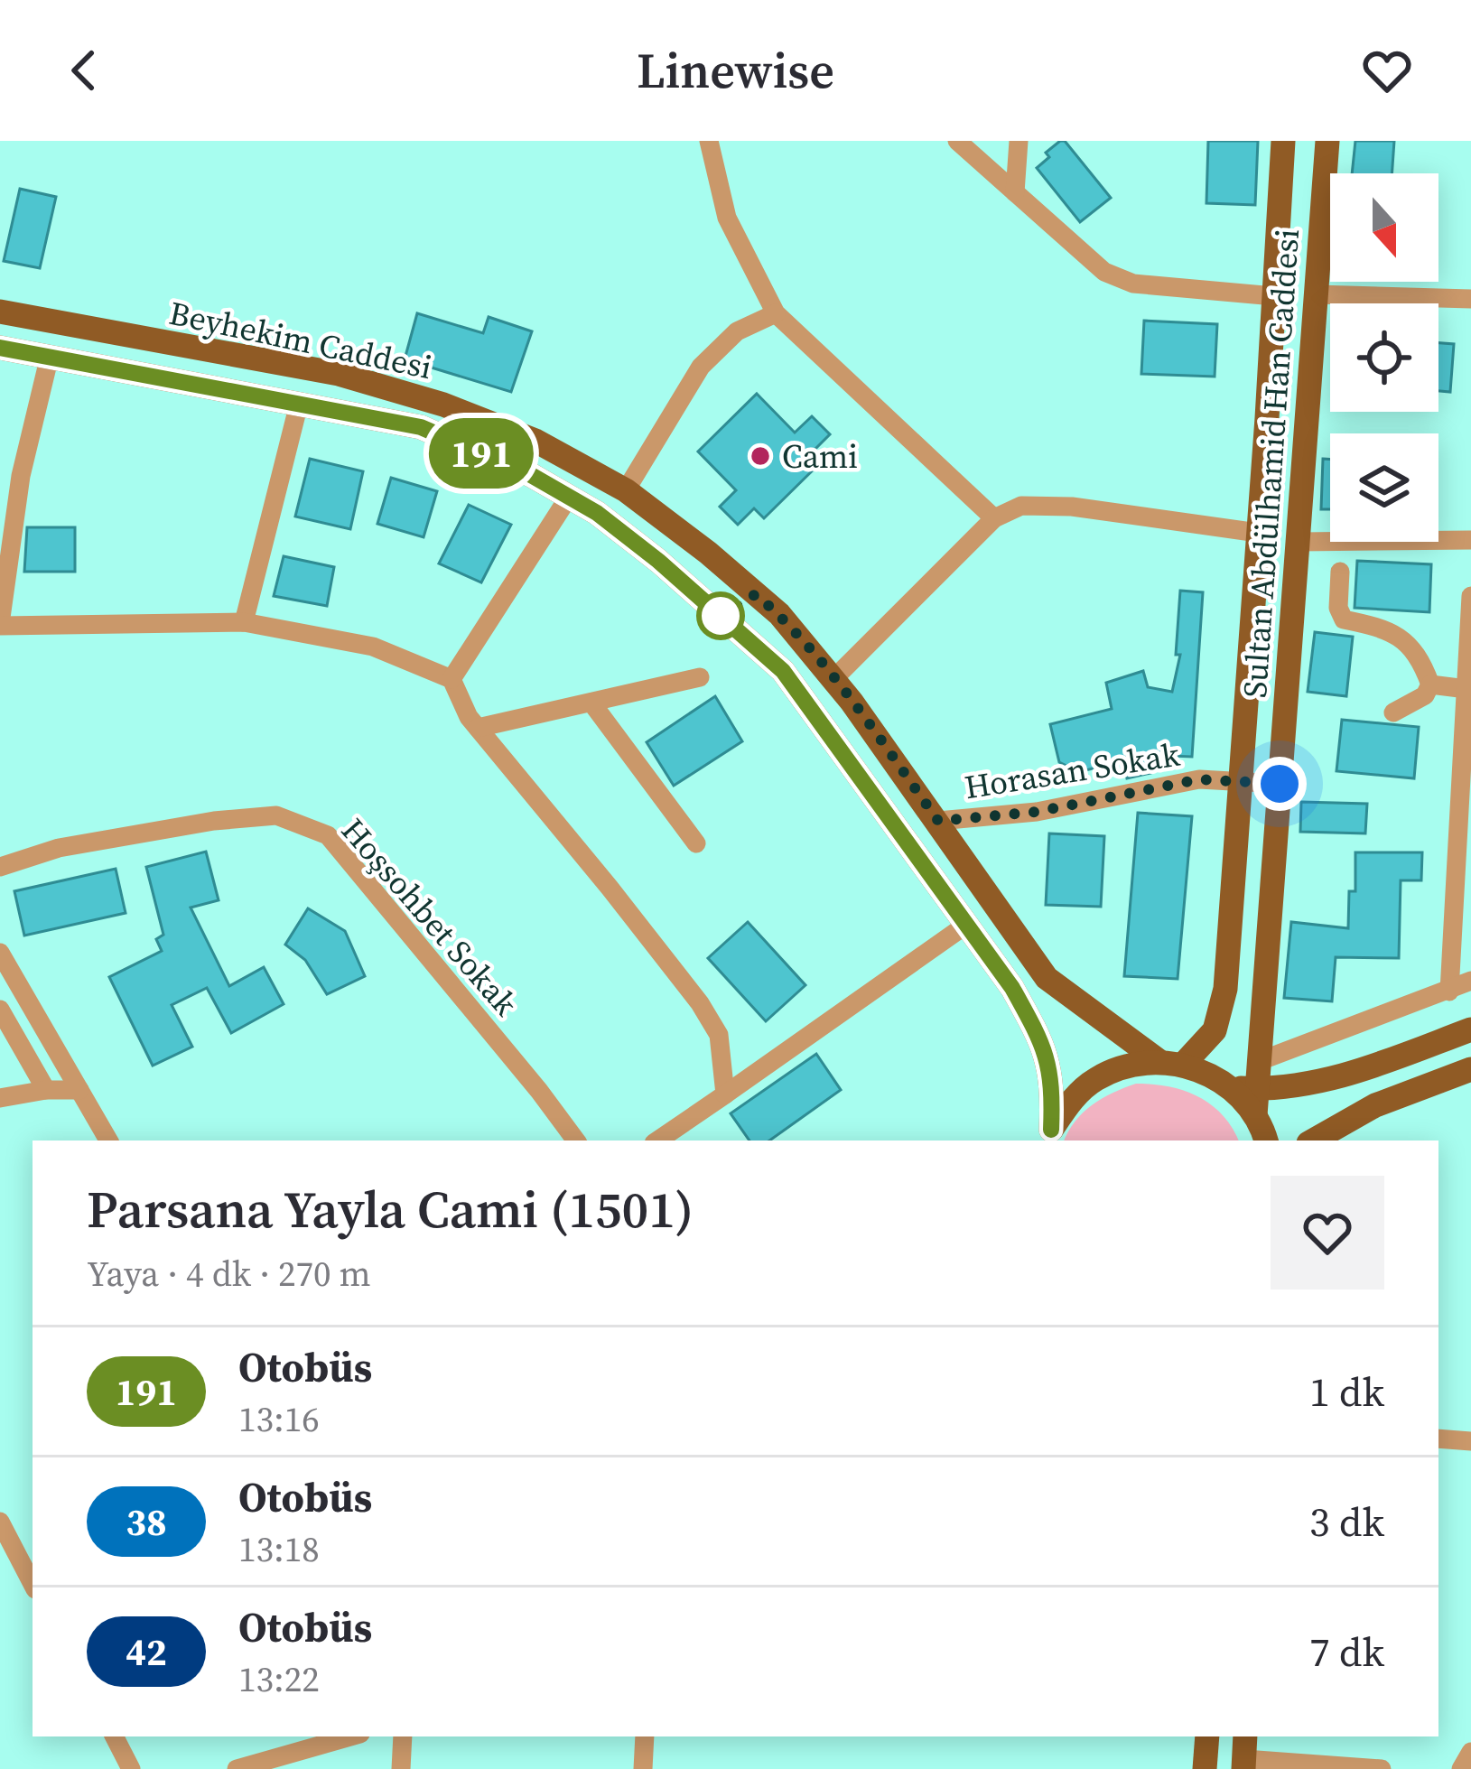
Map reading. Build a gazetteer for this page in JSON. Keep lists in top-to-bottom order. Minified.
{"streets":{"main road":["Beyhekim Caddesi","Sultan Abdülhamid Han Caddesi"],"street":["Horasan Sokak","Hoşsohbet Sokak"]},"crossings":[["Beyhekim Caddesi","Sultan Abdülhamid Han Caddesi"],["Beyhekim Caddesi","Horasan Sokak"],["Sultan Abdülhamid Han Caddesi","Horasan Sokak"]],"places":["Cami"],"lines":["bus line 191"],"north":"bottom","page":{"header":"Linewise","on_map":"191","heading":["Parsana Yayla Cami (1501)","Yaya · 4 dk · 270 m"],"list":[{"mark":"191","name":"Otobüs","note":"13:16","value":"1 dk"},{"mark":"38","name":"Otobüs","note":"13:18","value":"3 dk"},{"mark":"42","name":"Otobüs","note":"13:22","value":"7 dk"}]}}
